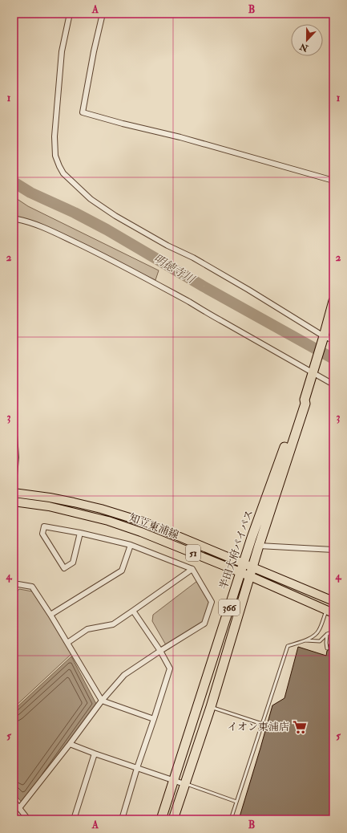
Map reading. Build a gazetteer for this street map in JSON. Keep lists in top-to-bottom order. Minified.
{"streets":{"highway":["半田大府パイパス","366"],"main road":["知立東浦線","51"]},"crossings":[["知立東浦線","半田大府パイパス"]],"water":["明徳寺川"],"places":{"supermarket":["イオン東浦店"]},"north":"bottom","grid":{"columns":["A","B"],"rows":["1","2","3","4","5"]}}
